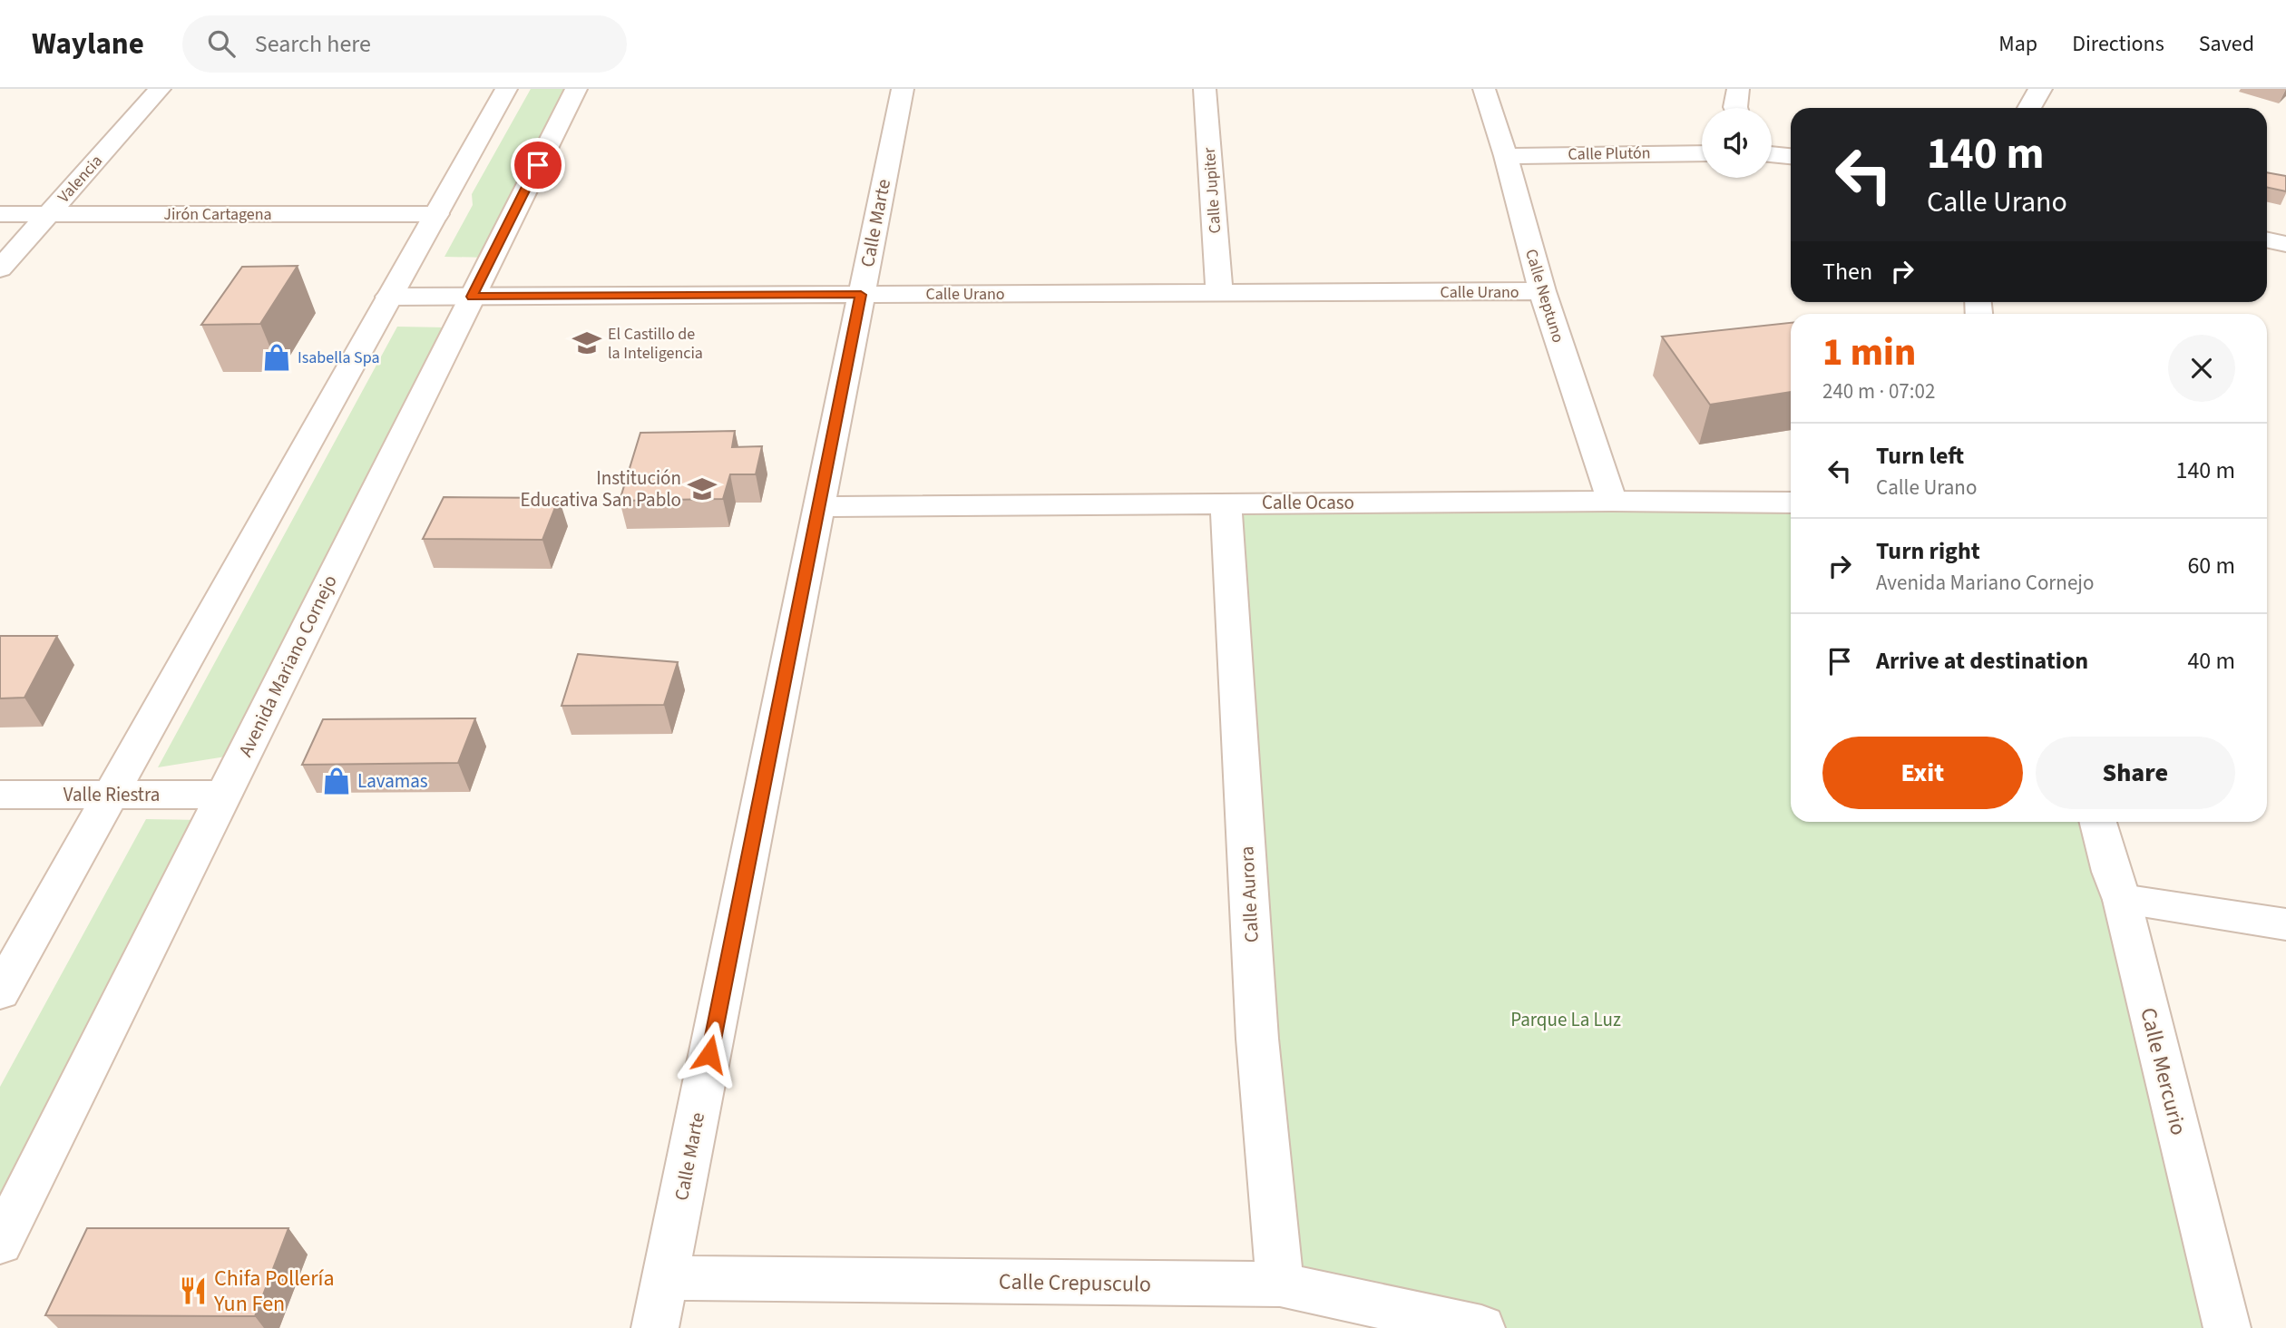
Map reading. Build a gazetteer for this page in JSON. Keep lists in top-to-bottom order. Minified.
{"streets":{"street":["Calle Plutón","Valencia","Calle Jupiter","Jirón Cartagena","Calle Marte","Calle Urano","Calle Neptuno","Calle Ocaso","Avenida Mariano Cornejo","Valle Riestra","Calle Aurora","Calle Mercurio","Calle Crepusculo"]},"crossings":[["Calle Plutón","Calle Neptuno"],["Valencia","Jirón Cartagena"],["Calle Jupiter","Calle Urano"],["Calle Marte","Calle Urano"],["Calle Marte","Calle Ocaso"],["Calle Marte","Calle Crepusculo"],["Calle Urano","Calle Neptuno"],["Calle Urano","Avenida Mariano Cornejo"],["Calle Neptuno","Calle Ocaso"],["Calle Ocaso","Calle Aurora"],["Avenida Mariano Cornejo","Valle Riestra"],["Calle Aurora","Calle Crepusculo"]],"parks":["Parque La Luz"],"places":{"school or university":["El Castillo de la Inteligencia","Institución Educativa San Pablo"],"shop":["Isabella Spa","Lavamas"],"restaurant":["Chifa Pollería Yun Fen"]},"page":{"header":"Waylane","search":"Search here","nav":["Map","Directions","Saved"],"turn":["140 m","Calle Urano"],"then":"Then","heading":["1 min","240 m · 07:02"],"list":[{"name":"Turn left","note":"Calle Urano","value":"140 m"},{"name":"Turn right","note":"Avenida Mariano Cornejo","value":"60 m"},{"name":"Arrive at destination","value":"40 m"}],"buttons":["Exit","Share"]}}
